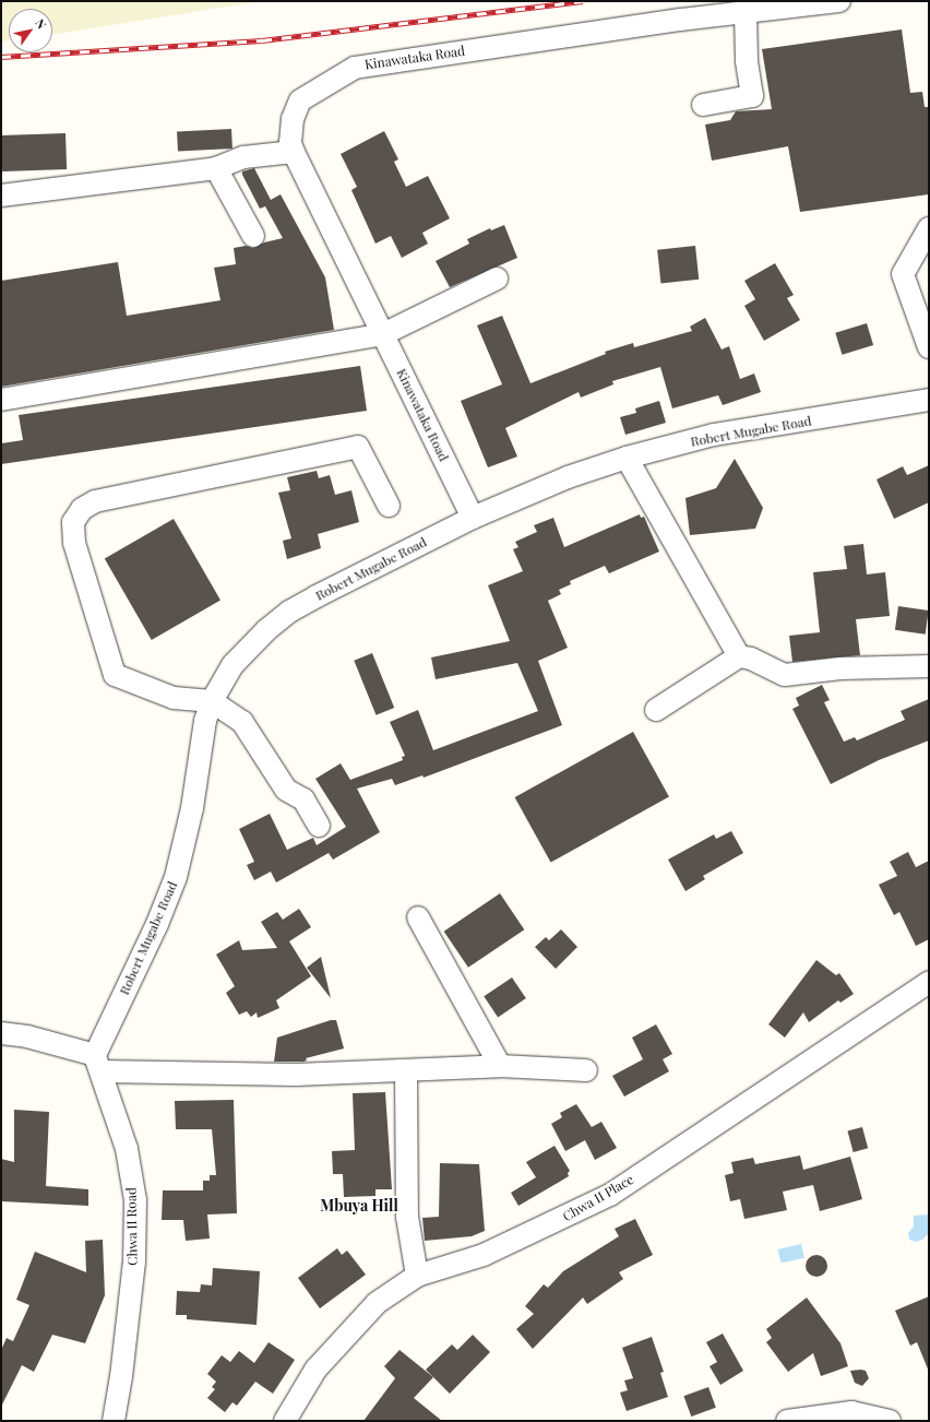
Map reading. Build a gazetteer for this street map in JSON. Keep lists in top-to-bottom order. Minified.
{"streets":{"street":["Kinawataka Road","Robert Mugabe Road","Chwa II Place","Chwa II Road"]},"crossings":[["Kinawataka Road","Robert Mugabe Road"],["Robert Mugabe Road","Chwa II Road"]],"districts":["Mbuya Hill"],"north":"top right"}
